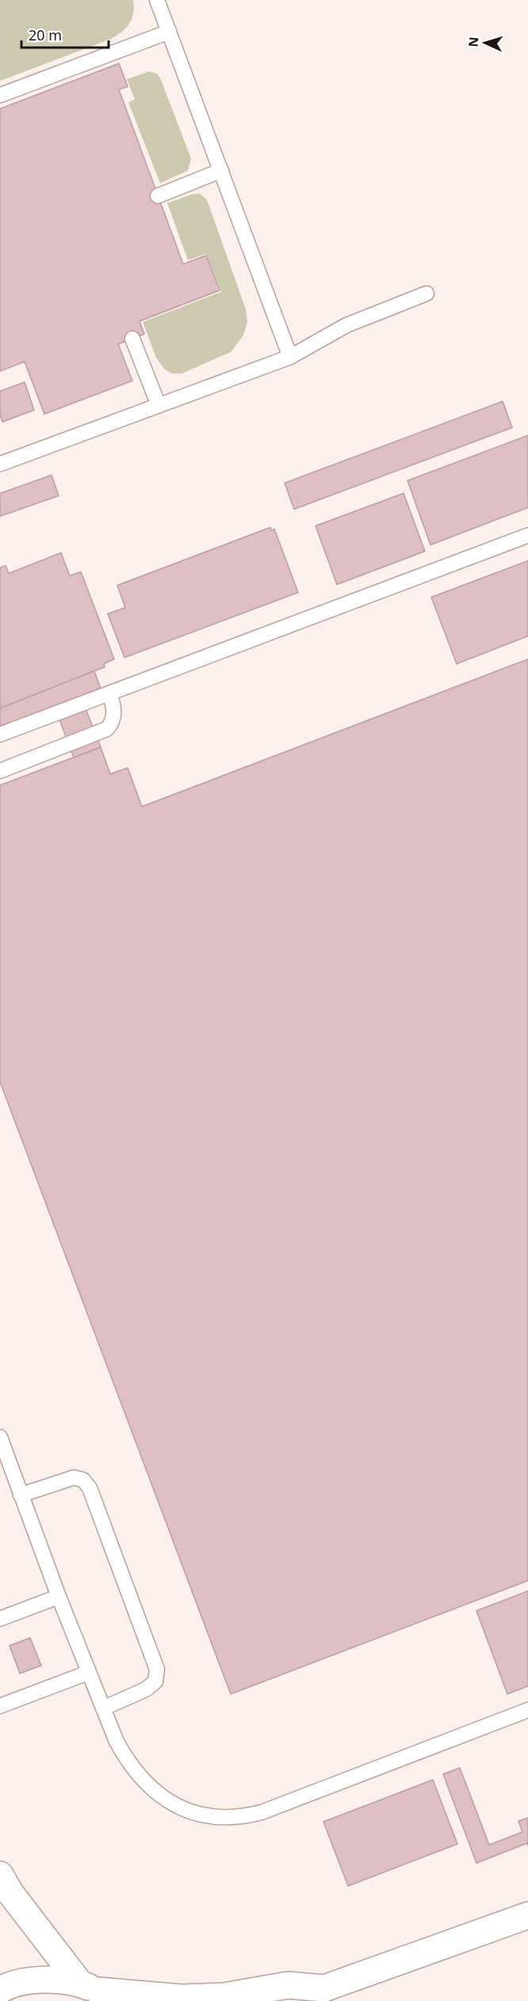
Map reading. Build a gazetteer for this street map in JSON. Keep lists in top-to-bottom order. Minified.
{"scale_bar":"20 m","north":"left"}
